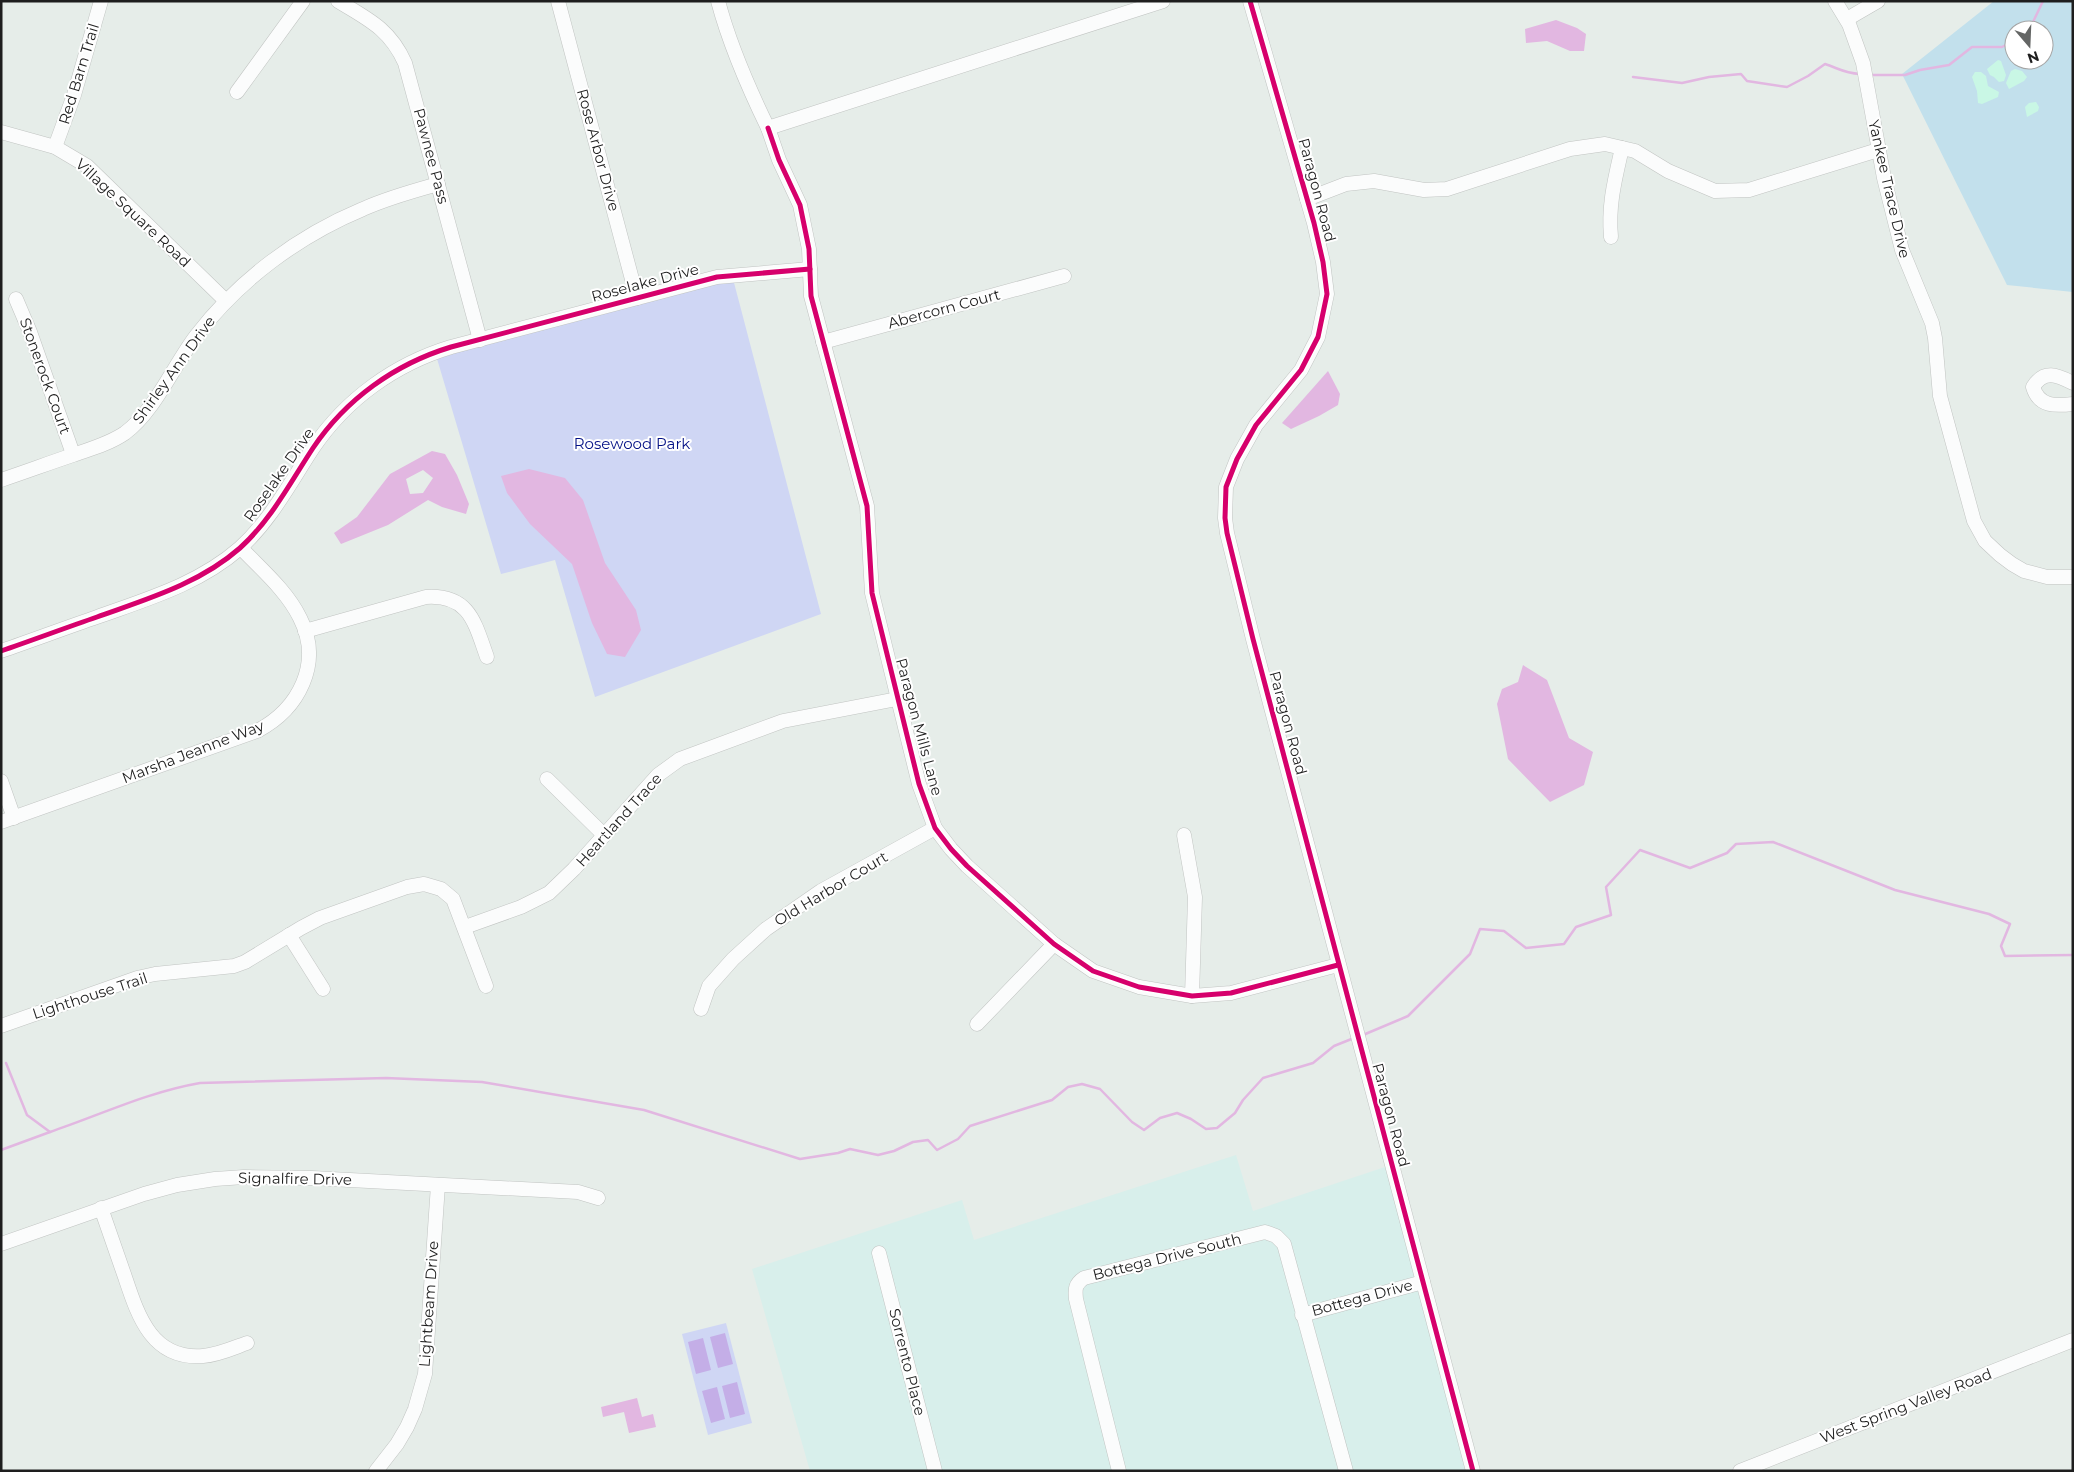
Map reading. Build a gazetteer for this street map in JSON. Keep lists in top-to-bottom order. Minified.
{"streets":{"street":["Red Barn Trail","Rose Arbor Drive","Pawnee Pass","Yankee Trace Drive","Paragon Road","Village Square Road","Roselake Drive","Abercorn Court","Shirley Ann Drive","Stonerock Court","Paragon Mills Lane","Marsha Jeanne Way","Heartland Trace","Old Harbor Court","Lighthouse Trail","Signalfire Drive","Bottega Drive South","Bottega Drive","Lightbeam Drive","Sorrento Place","West Spring Valley Road"]},"crossings":[["Red Barn Trail","Village Square Road"],["Rose Arbor Drive","Roselake Drive"],["Pawnee Pass","Roselake Drive"],["Pawnee Pass","Shirley Ann Drive"],["Paragon Road","Paragon Mills Lane"],["Paragon Road","Bottega Drive"],["Village Square Road","Shirley Ann Drive"],["Roselake Drive","Paragon Mills Lane"],["Roselake Drive","Marsha Jeanne Way"],["Abercorn Court","Paragon Mills Lane"],["Shirley Ann Drive","Stonerock Court"],["Paragon Mills Lane","Heartland Trace"],["Paragon Mills Lane","Old Harbor Court"],["Heartland Trace","Lighthouse Trail"],["Signalfire Drive","Lightbeam Drive"],["Bottega Drive South","Bottega Drive"]],"parks":["Rosewood Park"],"north":"bottom"}
